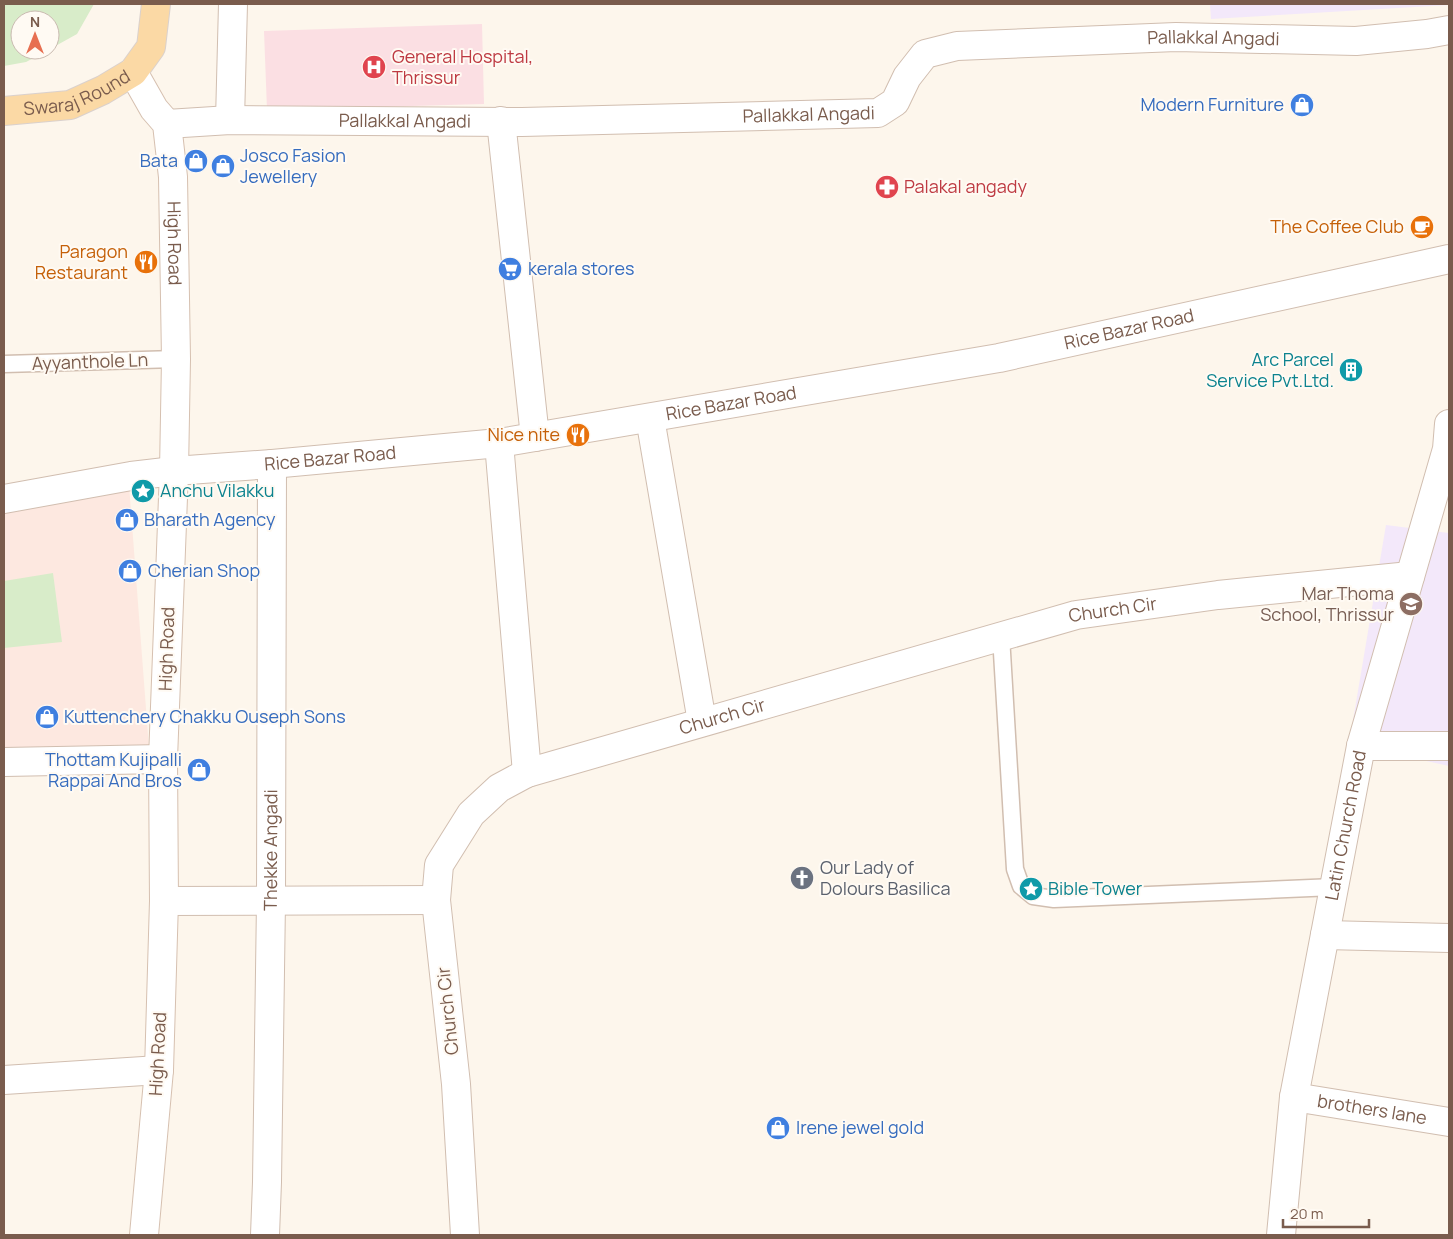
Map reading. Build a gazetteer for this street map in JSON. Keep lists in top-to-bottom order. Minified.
{"streets":{"main road":["Swaraj Round"],"street":["Pallakkal Angadi","High Road","Rice Bazar Road","Church Cir","Latin Church Road","Thekke Angadi","brothers lane"],"lane":["Ayyanthole Ln"]},"crossings":[["Pallakkal Angadi","High Road"],["High Road","Rice Bazar Road"],["High Road","Ayyanthole Ln"],["Rice Bazar Road","Thekke Angadi"],["Church Cir","Latin Church Road"],["Latin Church Road","brothers lane"]],"places":{"hospital":["General Hospital, Thrissur"],"shop":["Modern Furniture","Bata","Josco Fasion Jewellery","Bharath Agency","Cherian Shop","Kuttenchery Chakku Ouseph Sons","Thottam Kujipalli Rappai And Bros","Irene jewel gold"],"pharmacy":["Palakal angady"],"cafe":["The Coffee Club"],"restaurant":["Paragon Restaurant","Nice nite"],"supermarket":["kerala stores"],"building":["Arc Parcel Service Pvt.Ltd."],"place":["Anchu Vilakku","Bible Tower"],"school or university":["Mar Thoma School, Thrissur"],"church":["Our Lady of Dolours Basilica"]},"scale_bar":"20 m","north":"top"}
